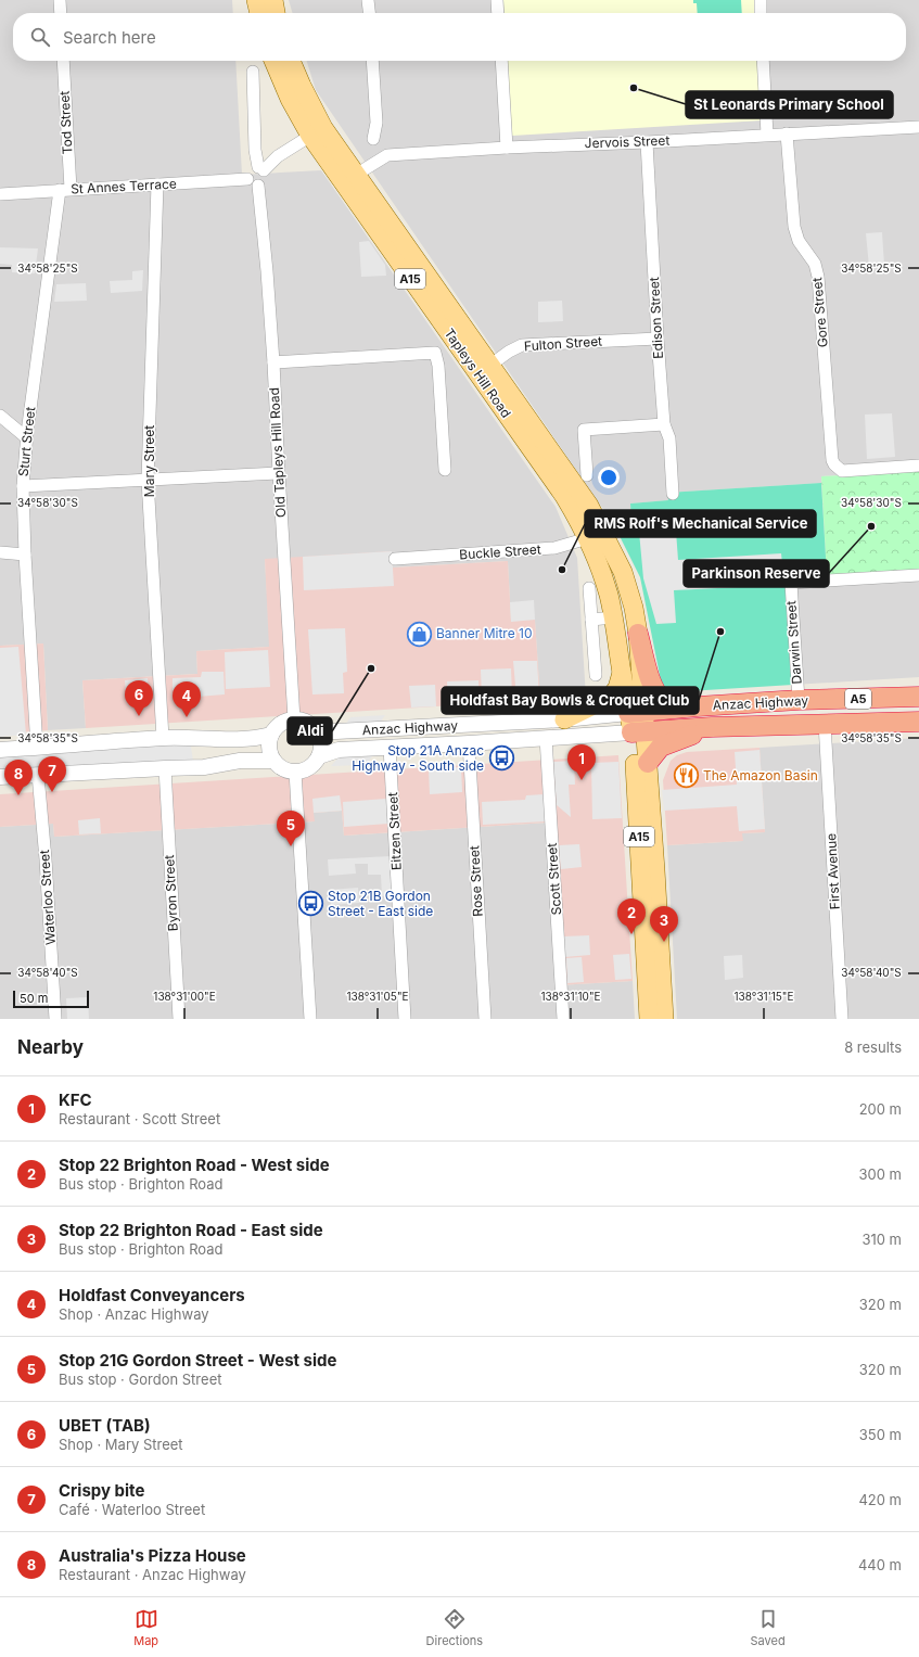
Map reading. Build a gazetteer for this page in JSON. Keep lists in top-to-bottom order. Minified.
{"streets":{"highway":["A5","Anzac Highway"],"main road":["A15","Tapleys Hill Road"],"street":["Tod Street","Jervois Street","St Annes Terrace","Gore Street","Edison Street","Fulton Street","Sturt Street","Old Tapleys Hill Road","Mary Street","Buckle Street","Darwin Street","Eitzen Street","First Avenue","Scott Street","Rose Street","Byron Street","Waterloo Street"]},"crossings":[["Tod Street","St Annes Terrace"],["Tod Street","Sturt Street"],["Jervois Street","Gore Street"],["Jervois Street","Edison Street"],["Jervois Street","Tapleys Hill Road"],["St Annes Terrace","Sturt Street"],["St Annes Terrace","Old Tapleys Hill Road"],["St Annes Terrace","Mary Street"],["A15","Tapleys Hill Road"],["A15","Anzac Highway"],["Edison Street","Fulton Street"],["Fulton Street","Tapleys Hill Road"],["Tapleys Hill Road","Buckle Street"],["Tapleys Hill Road","Anzac Highway"],["Old Tapleys Hill Road","Anzac Highway"],["Darwin Street","Anzac Highway"],["Anzac Highway","Eitzen Street"],["Anzac Highway","First Avenue"],["Anzac Highway","Scott Street"],["Anzac Highway","Rose Street"]],"places":{"other":["St Leonards Primary School","Parkinson Reserve","RMS Rolf's Mechanical Service","Holdfast Bay Bowls & Croquet Club","Aldi"],"shop":["Banner Mitre 10"],"bus stop":["Stop 21A Anzac Highway - South side","Stop 21B Gordon Street - East side"],"restaurant":["The Amazon Basin"]},"scale_bar":"50 m","page":{"search":"Search here","pins":["6","4","1","7","8","5","2","3"],"scale":"50 m","heading":["Nearby","8 results"],"list":[{"mark":"1","name":"KFC","note":"Restaurant · Scott Street","value":"200 m"},{"mark":"2","name":"Stop 22 Brighton Road - West side","note":"Bus stop · Brighton Road","value":"300 m"},{"mark":"3","name":"Stop 22 Brighton Road - East side","note":"Bus stop · Brighton Road","value":"310 m"},{"mark":"4","name":"Holdfast Conveyancers","note":"Shop · Anzac Highway","value":"320 m"},{"mark":"5","name":"Stop 21G Gordon Street - West side","note":"Bus stop · Gordon Street","value":"320 m"},{"mark":"6","name":"UBET (TAB)","note":"Shop · Mary Street","value":"350 m"},{"mark":"7","name":"Crispy bite","note":"Café · Waterloo Street","value":"420 m"},{"mark":"8","name":"Australia's Pizza House","note":"Restaurant · Anzac Highway","value":"440 m"}],"nav":["Map","Directions","Saved"]},"coordinates":["34°58'25\"S","34°58'30\"S","34°58'35\"S","34°58'40\"S","138°31'00\"E","138°31'05\"E","138°31'10\"E","138°31'15\"E"]}
